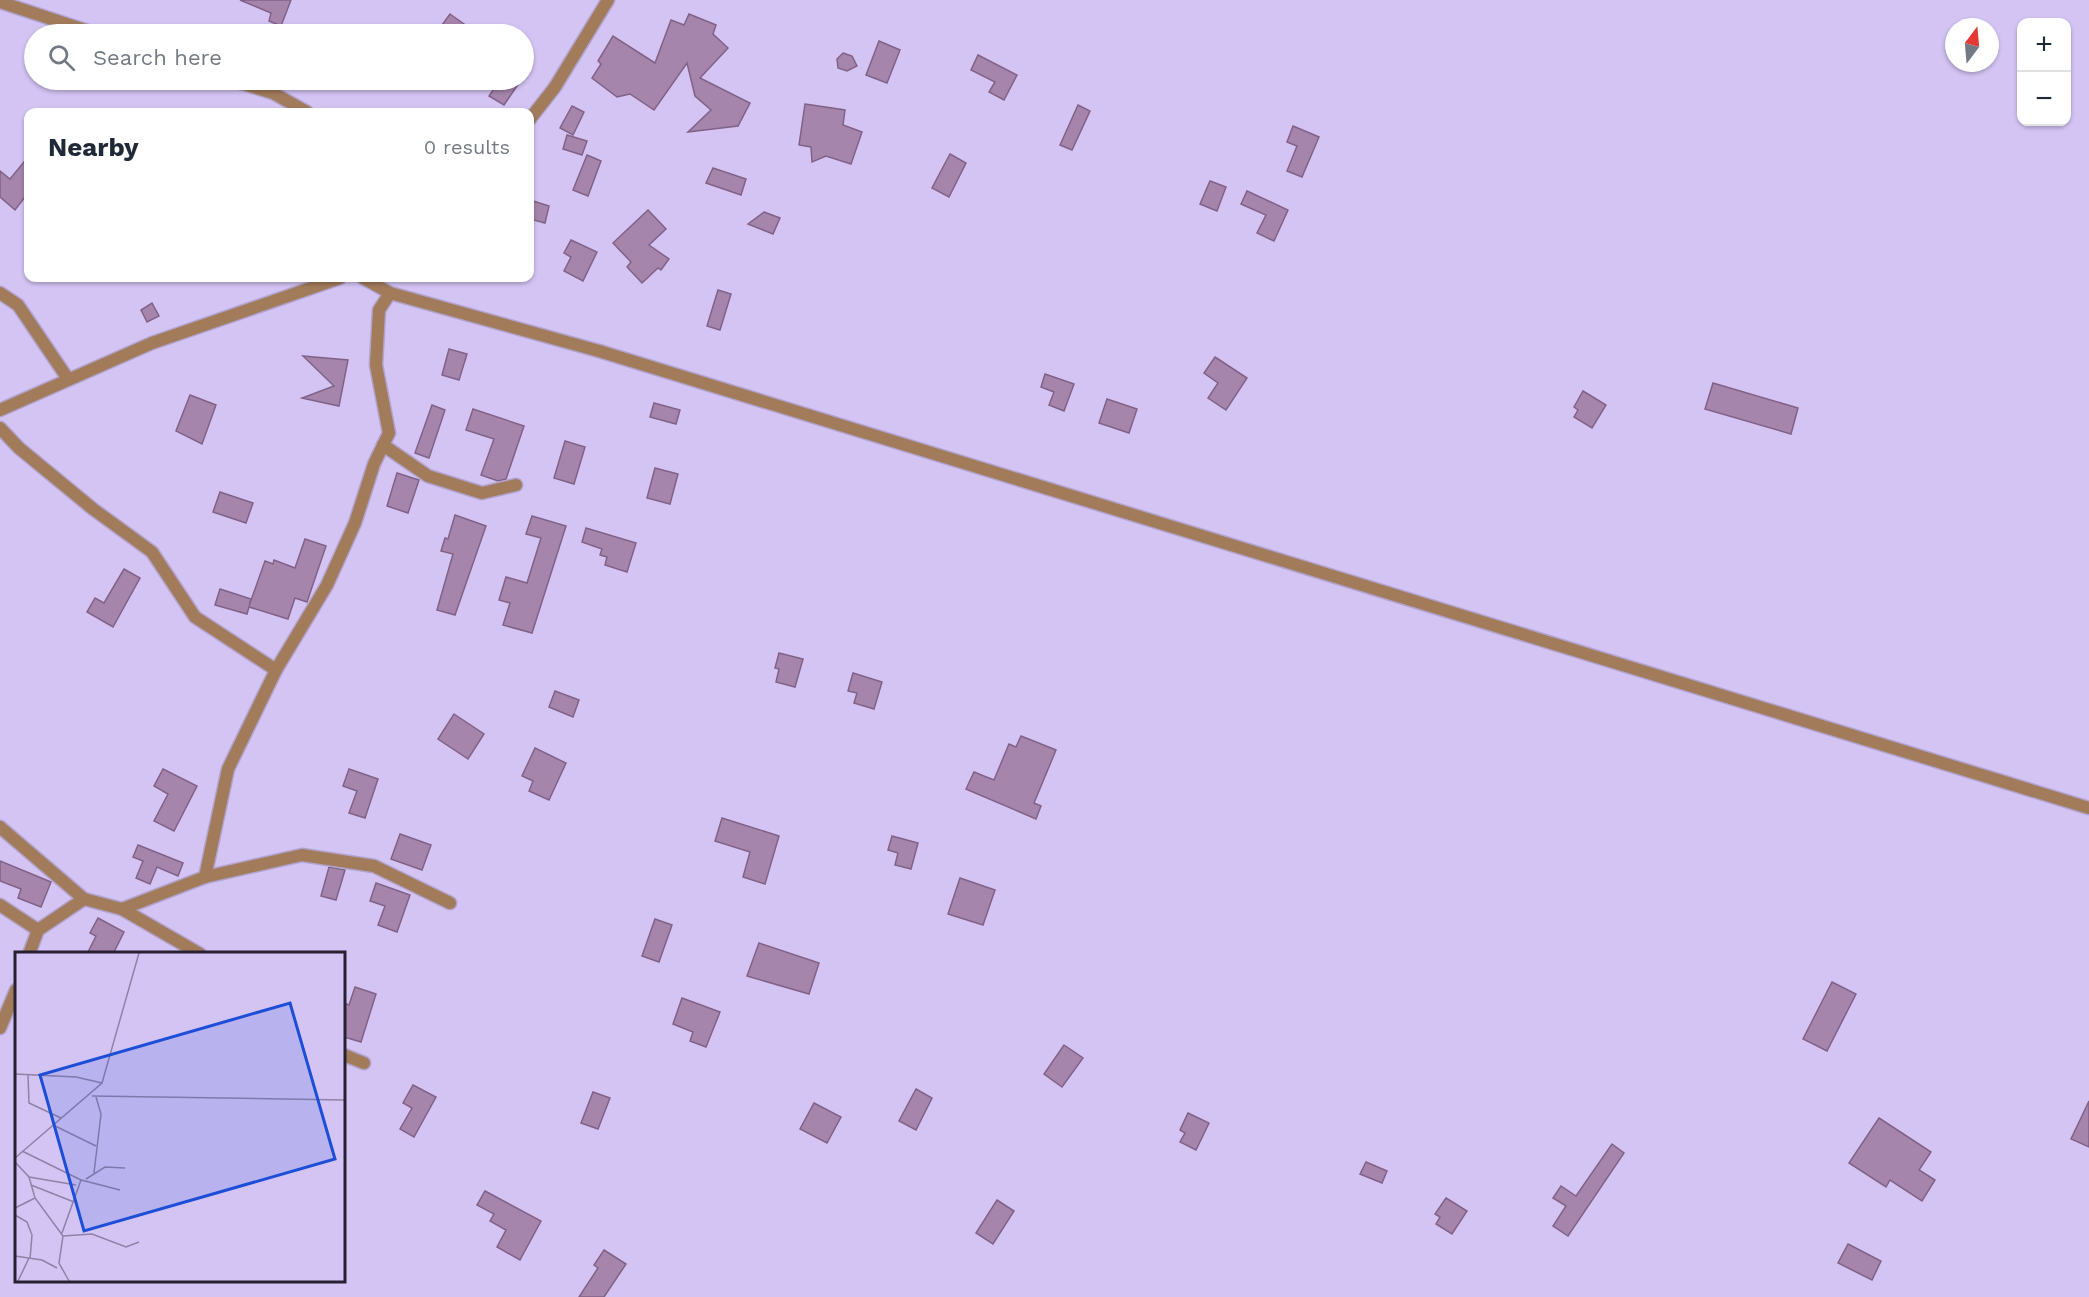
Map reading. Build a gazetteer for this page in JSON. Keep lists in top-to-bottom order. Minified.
{"north":"top","page":{"map_buttons":["+","−"],"search":"Search here","heading":["Nearby","0 results"]}}
